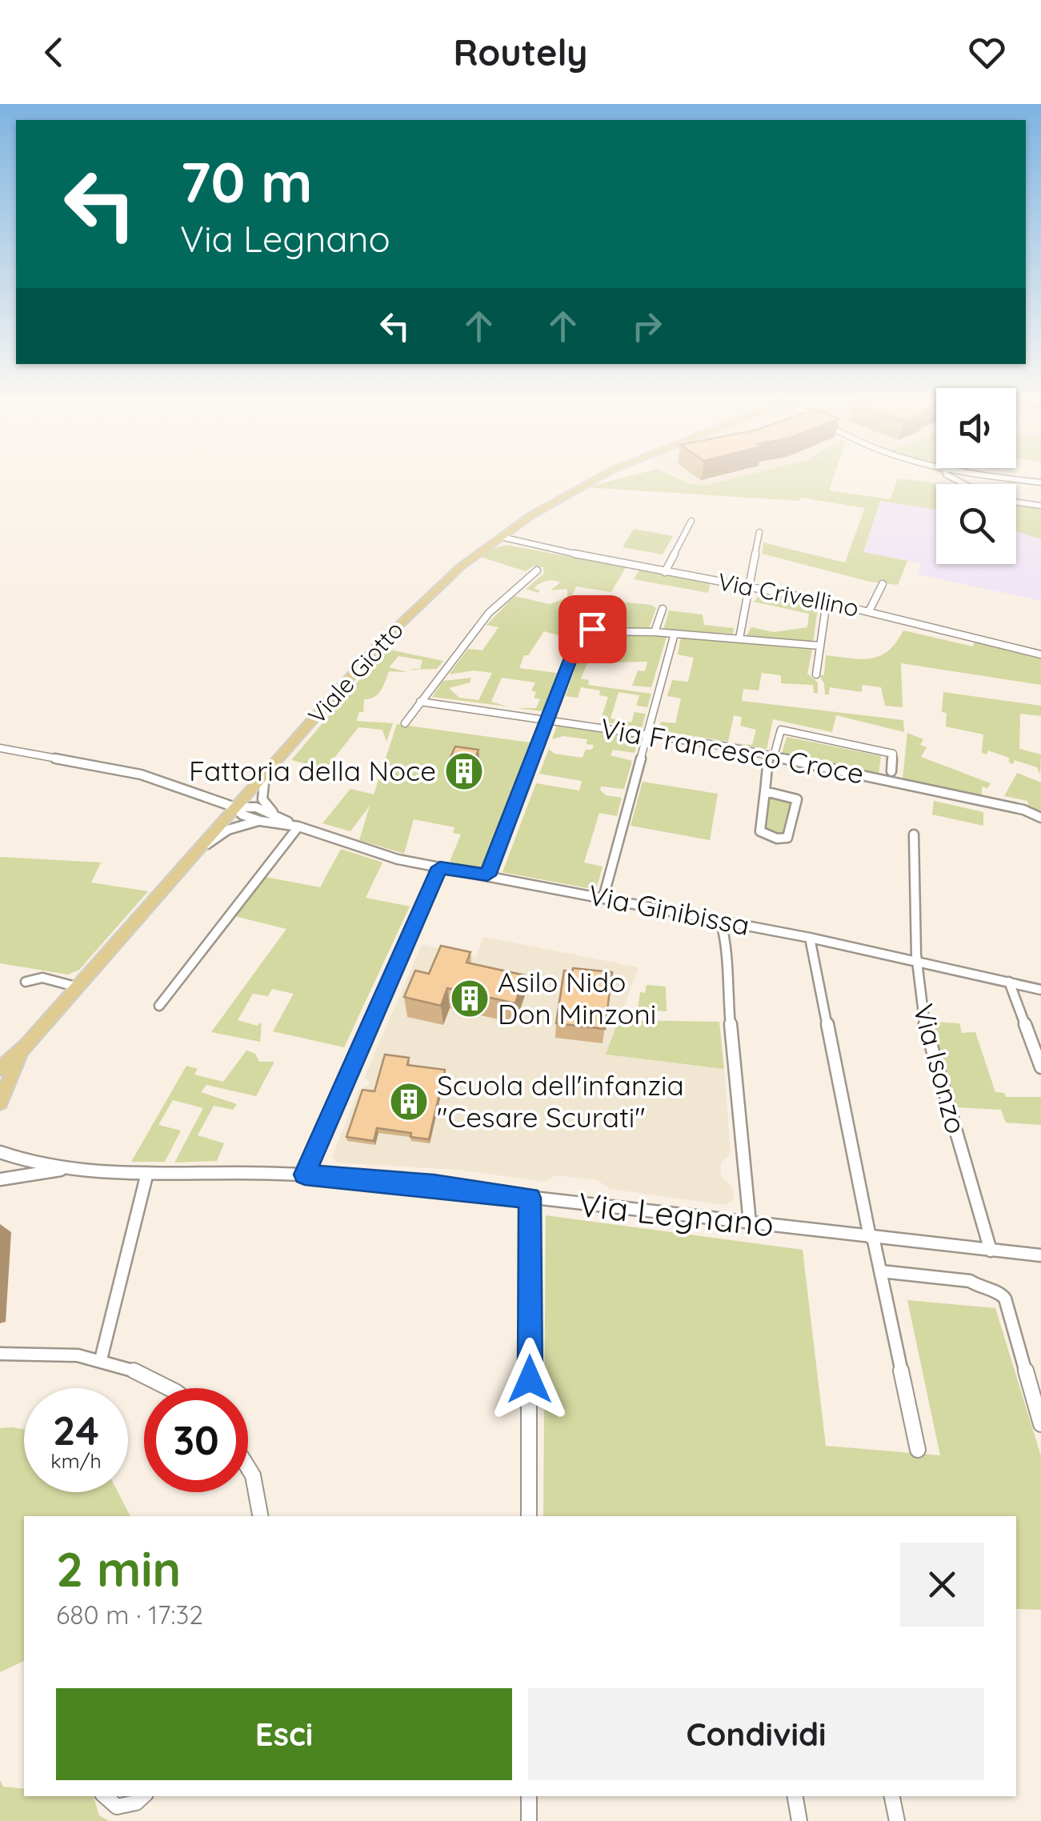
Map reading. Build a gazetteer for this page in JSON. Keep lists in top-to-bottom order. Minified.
{"streets":{"main road":["Viale Giotto"],"street":["Via Crivellino","Via Francesco Croce","Via Ginibissa","Via Isonzo","Via Legnano"]},"crossings":[["Via Crivellino","Viale Giotto"],["Viale Giotto","Via Ginibissa"],["Via Ginibissa","Via Isonzo"],["Via Isonzo","Via Legnano"]],"places":{"building":["Fattoria della Noce","Asilo Nido Don Minzoni","Scuola dell'infanzia \"Cesare Scurati\""]},"page":{"header":"Routely","turn":["70 m","Via Legnano"],"speed":"24 km/h","limit":"30","heading":["2 min","680 m · 17:32"],"buttons":["Esci","Condividi"]}}
